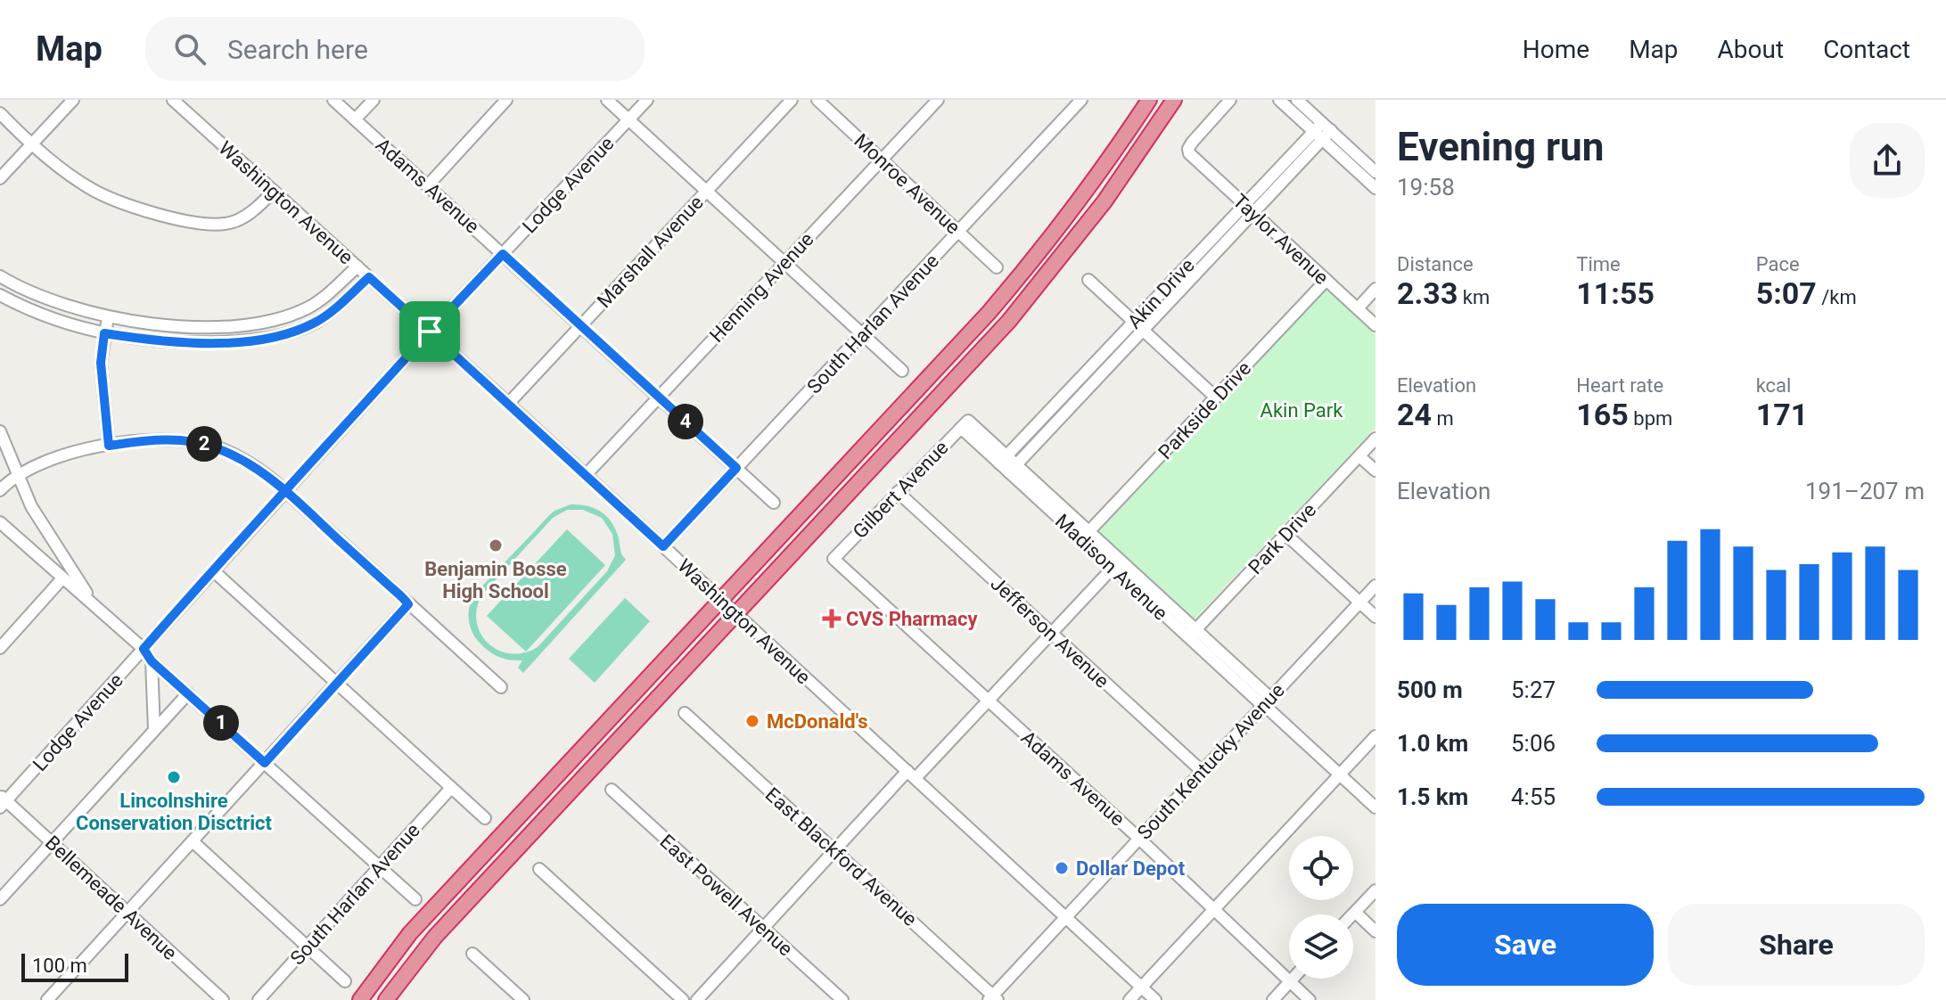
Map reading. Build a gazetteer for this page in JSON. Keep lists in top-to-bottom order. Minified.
{"streets":{"street":["Monroe Avenue","Lodge Avenue","Adams Avenue","Washington Avenue","Taylor Avenue","Marshall Avenue","Henning Avenue","Akin Drive","South Harlan Avenue","Parkside Drive","Gilbert Avenue","Park Drive","Madison Avenue","Jefferson Avenue","South Kentucky Avenue","East Blackford Avenue","East Powell Avenue","Bellemeade Avenue"]},"crossings":[["Monroe Avenue","Henning Avenue"],["Monroe Avenue","South Harlan Avenue"],["Lodge Avenue","Adams Avenue"],["Lodge Avenue","Washington Avenue"],["Lodge Avenue","Bellemeade Avenue"],["Adams Avenue","Marshall Avenue"],["Adams Avenue","Henning Avenue"],["Adams Avenue","South Harlan Avenue"],["Adams Avenue","Gilbert Avenue"],["Adams Avenue","South Kentucky Avenue"],["Washington Avenue","Marshall Avenue"],["Washington Avenue","Henning Avenue"],["Washington Avenue","South Harlan Avenue"],["Washington Avenue","South Kentucky Avenue"],["Taylor Avenue","Akin Drive"],["Taylor Avenue","Parkside Drive"],["Akin Drive","Madison Avenue"],["Parkside Drive","Madison Avenue"],["Gilbert Avenue","Madison Avenue"],["Gilbert Avenue","Jefferson Avenue"],["Park Drive","Madison Avenue"],["Madison Avenue","South Kentucky Avenue"],["Jefferson Avenue","South Kentucky Avenue"],["South Kentucky Avenue","East Blackford Avenue"]],"parks":["Akin Park"],"places":{"other":["Benjamin Bosse High School","McDonald's","Lincolnshire Conservation Disctrict","Dollar Depot"],"health":["CVS Pharmacy"]},"scale_bar":"100 m","page":{"header":"Map","search":"Search here","nav":["Home","Map","About","Contact"],"heading":["Evening run","19:58"],"stats":[["Distance","2.33 km"],["Time","11:55"],["Pace","5:07 /km"],["Elevation","24 m"],["Heart rate","165 bpm"],["kcal","171"]],"pins":["4","2","1"],"chart":["Elevation","191–207 m"],"list":[{"name":"500 m","note":"5:27"},{"name":"1.0 km","note":"5:06"},{"name":"1.5 km","note":"4:55"}],"buttons":["Save","Share"],"scale":"100 m"}}
